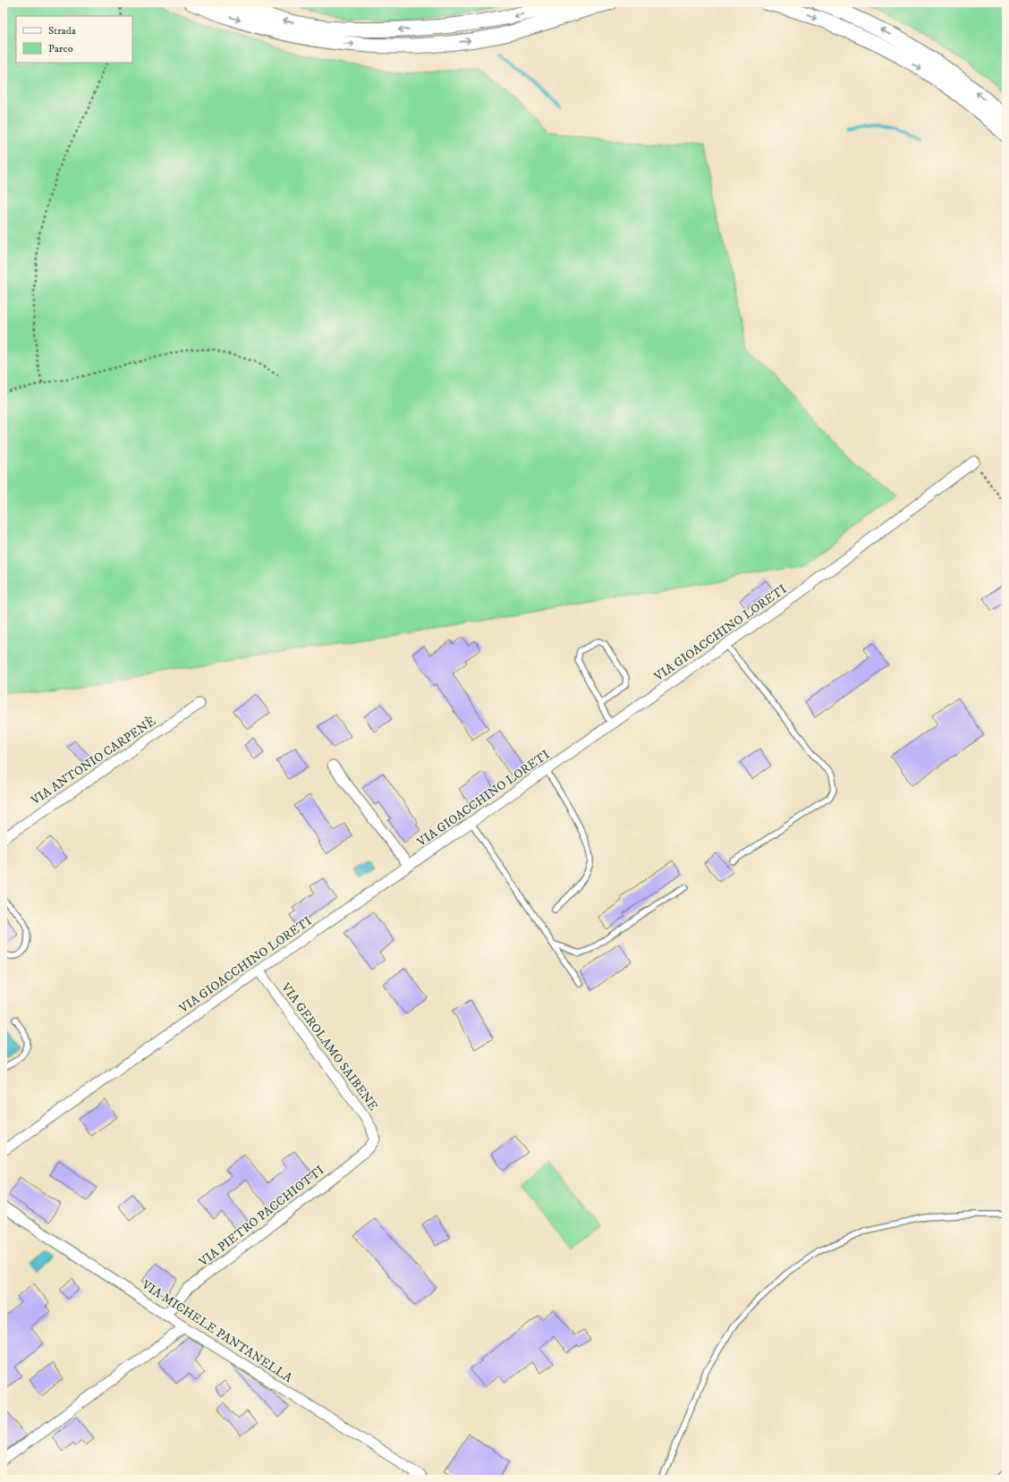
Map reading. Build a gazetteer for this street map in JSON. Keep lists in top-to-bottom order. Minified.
{"streets":{"street":["VIA GIOACCHINO LORETI","VIA ANTONIO CARPENÈ","VIA GEROLAMO SAIBENE","VIA PIETRO PACCHIOTTI","VIA MICHELE PANTANELLA"]},"crossings":[["VIA GIOACCHINO LORETI","VIA GEROLAMO SAIBENE"],["VIA GEROLAMO SAIBENE","VIA PIETRO PACCHIOTTI"],["VIA PIETRO PACCHIOTTI","VIA MICHELE PANTANELLA"]],"legend":["Strada","Parco"]}
